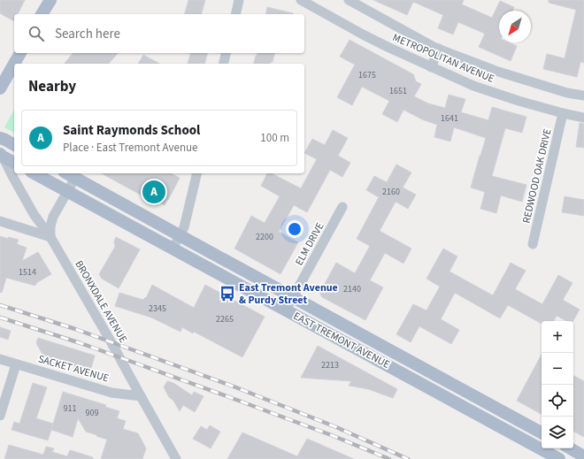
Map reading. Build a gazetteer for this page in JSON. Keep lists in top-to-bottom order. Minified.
{"streets":{"main road":["EAST TREMONT AVENUE"],"street":["METROPOLITAN AVENUE","REDWOOD OAK DRIVE","ELM DRIVE","BRONXDALE AVENUE","SACKET AVENUE"]},"crossings":[["METROPOLITAN AVENUE","REDWOOD OAK DRIVE"],["ELM DRIVE","EAST TREMONT AVENUE"],["BRONXDALE AVENUE","SACKET AVENUE"]],"places":{"bus stop":["East Tremont Avenue & Purdy Street"]},"house_numbers":["1675","1651","1641","2160","2200","1514","2140","2345","2265","2213","911","909"],"north":"bottom left","page":{"search":"Search here","heading":"Nearby","list":[{"mark":"A","name":"Saint Raymonds School","note":"Place · East Tremont Avenue","value":"100 m"}],"pins":"A","map_buttons":["+","−"]}}
